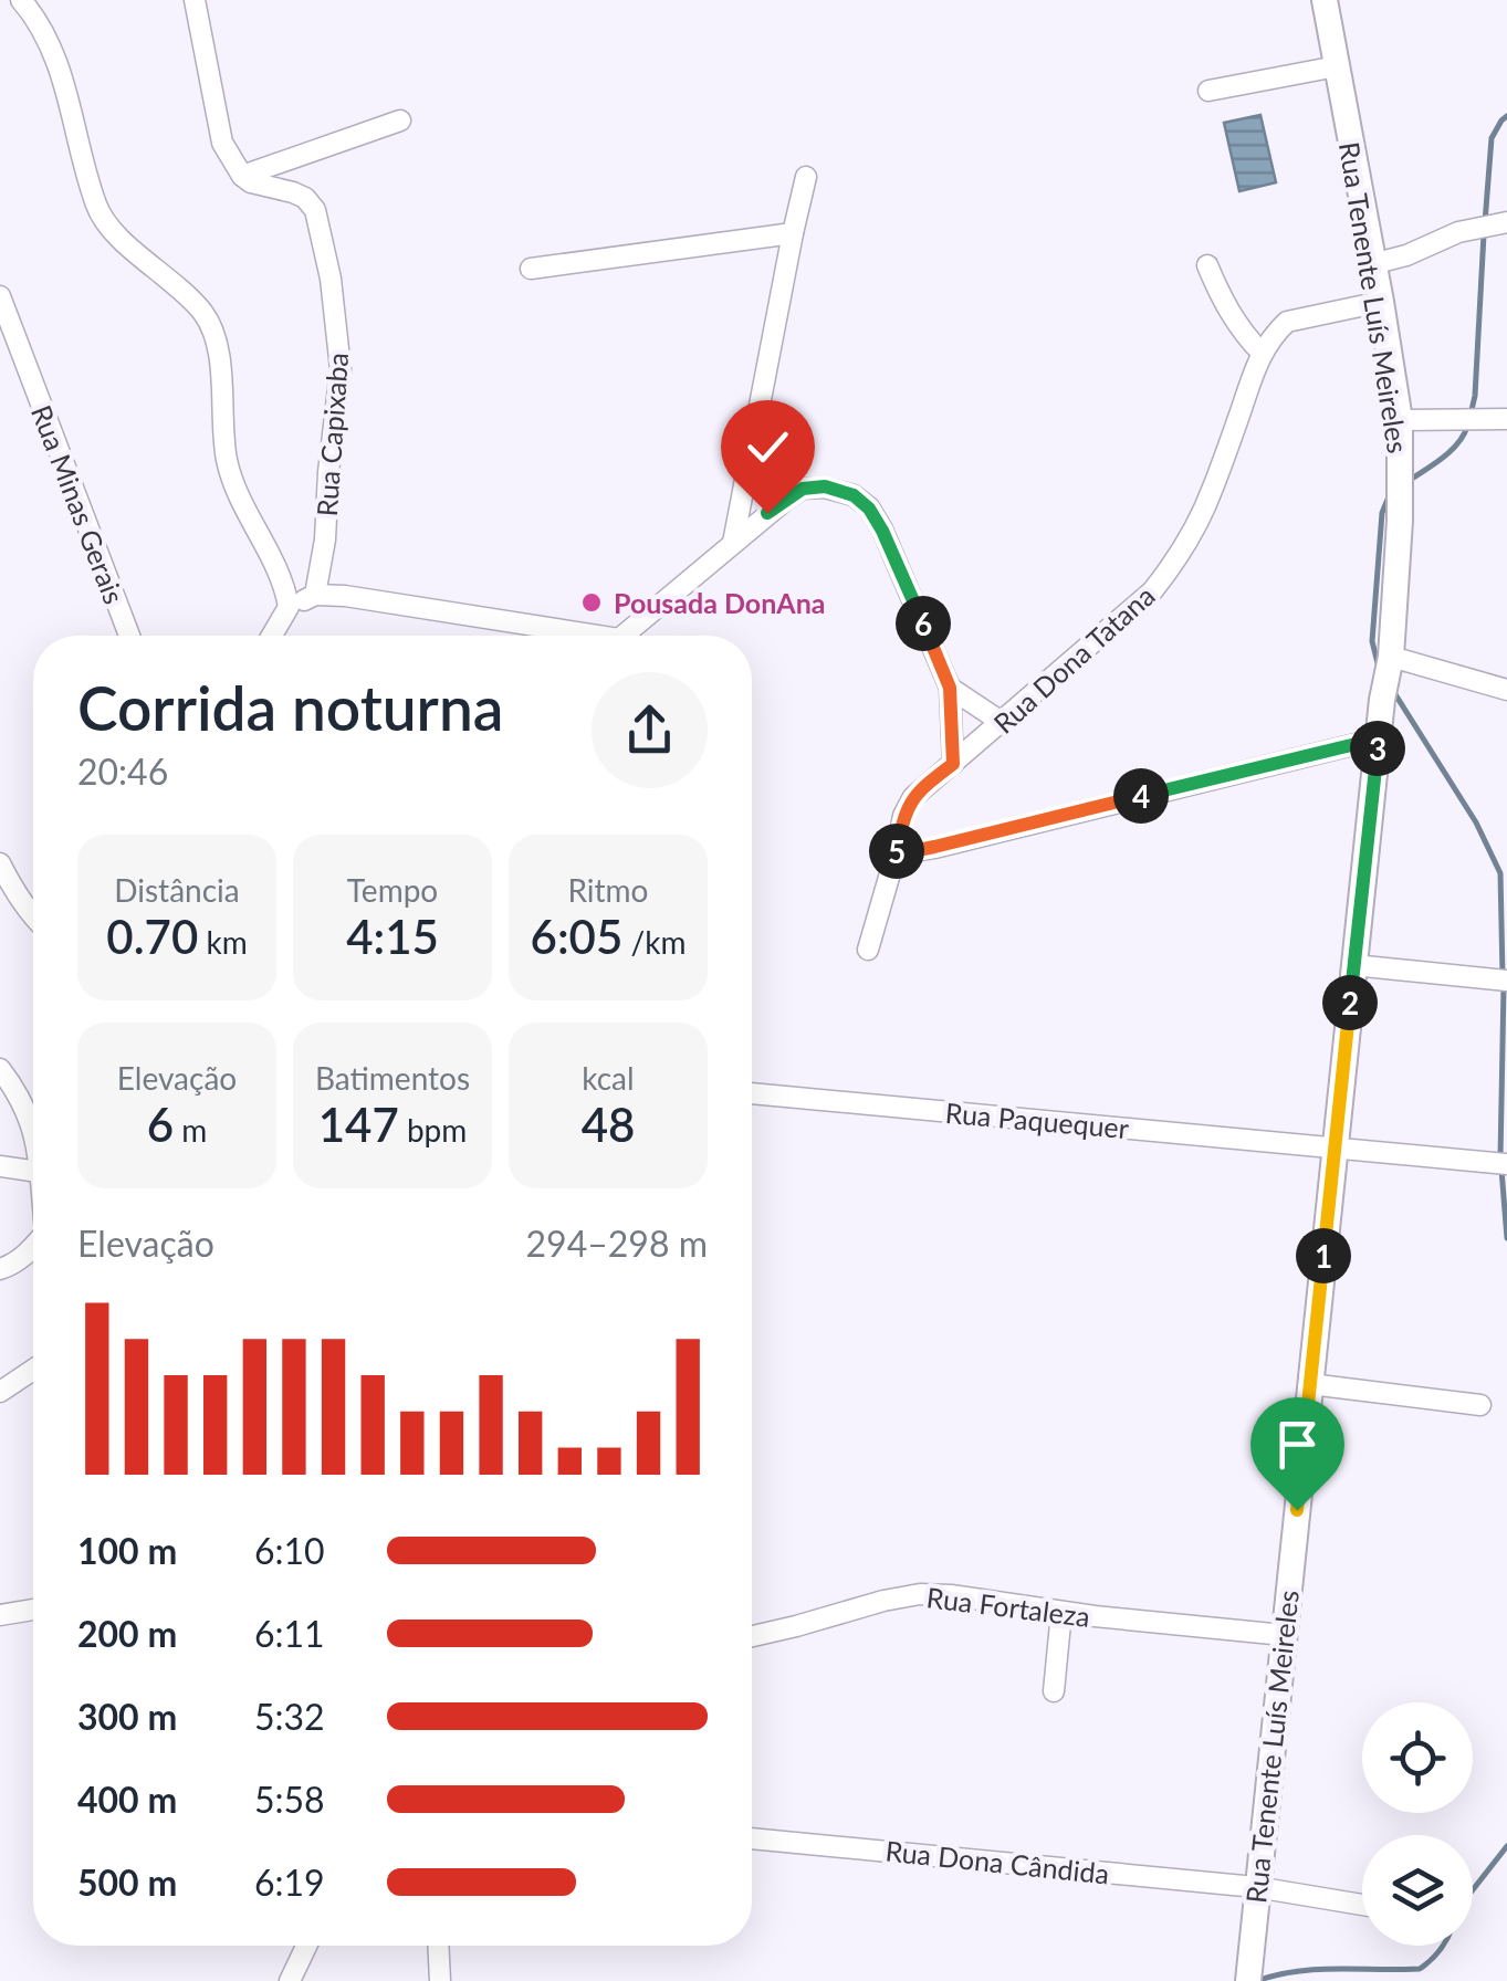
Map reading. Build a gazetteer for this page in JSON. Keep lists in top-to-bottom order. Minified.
{"streets":{"main road":["Rua Tenente Luís Meireles"],"street":["Rua Capixaba","Rua Minas Gerais","Rua Dona Tatana","Rua Paquequer","Rua Fortaleza","Rua Dona Cândida"]},"crossings":[["Rua Tenente Luís Meireles","Rua Dona Tatana"],["Rua Tenente Luís Meireles","Rua Paquequer"],["Rua Tenente Luís Meireles","Rua Fortaleza"],["Rua Tenente Luís Meireles","Rua Dona Cândida"]],"places":["Pousada DonAna"],"page":{"pins":["6","3","4","5","2","1"],"heading":["Corrida noturna","20:46"],"stats":[["Distância","0.70 km"],["Tempo","4:15"],["Ritmo","6:05 /km"],["Elevação","6 m"],["Batimentos","147 bpm"],["kcal","48"]],"chart":["Elevação","294–298 m"],"list":[{"name":"100 m","note":"6:10"},{"name":"200 m","note":"6:11"},{"name":"300 m","note":"5:32"},{"name":"400 m","note":"5:58"},{"name":"500 m","note":"6:19"}]}}
